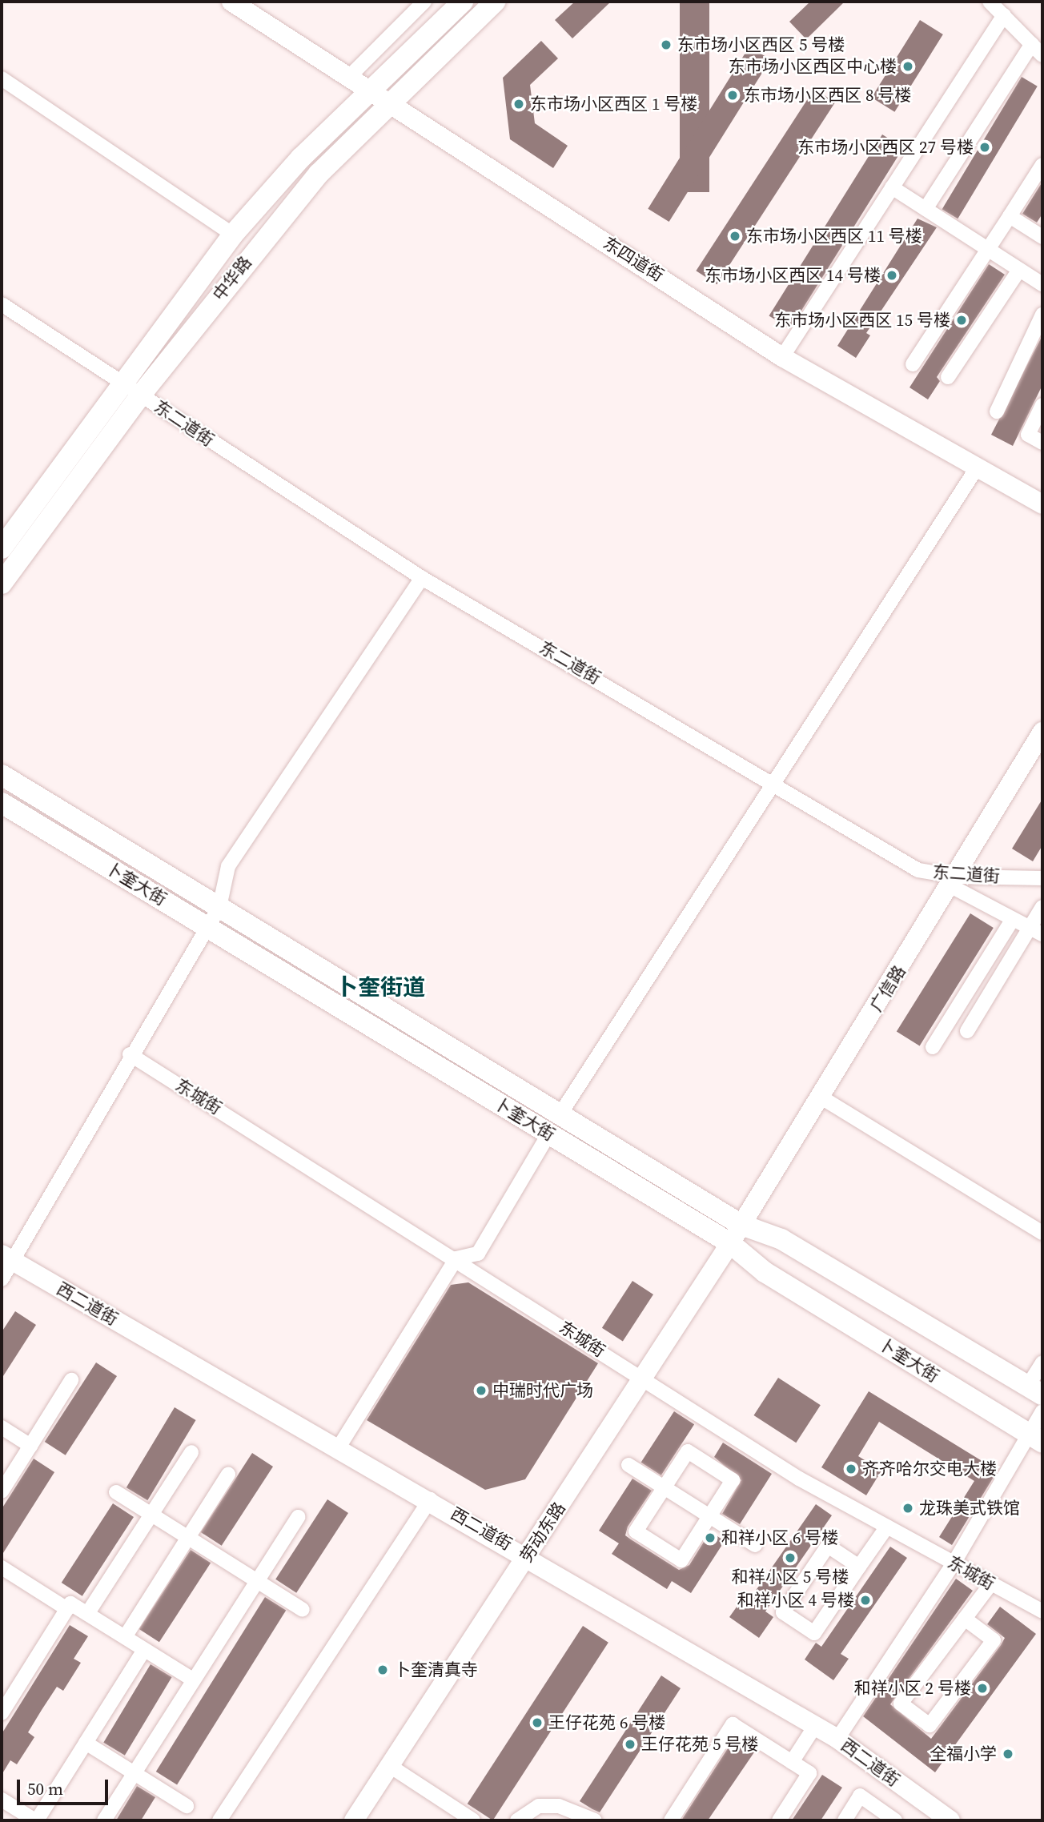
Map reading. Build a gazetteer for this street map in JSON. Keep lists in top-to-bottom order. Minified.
{"streets":{"main road":["东四道街","中华路","卜奎大街","广信路","西二道街","劳动东路"],"street":["东二道街","东城街"]},"crossings":[["东四道街","中华路"],["中华路","东二道街"],["东二道街","广信路"],["卜奎大街","广信路"],["卜奎大街","劳动东路"],["广信路","劳动东路"],["东城街","劳动东路"],["西二道街","劳动东路"]],"districts":["卜奎街道"],"places":["东市场小区西区 5 号楼","东市场小区西区中心楼","东市场小区西区 8 号楼","东市场小区西区 1 号楼","东市场小区西区 27 号楼","东市场小区西区 11 号楼","东市场小区西区 14 号楼","东市场小区西区 15 号楼","中瑞时代广场","齐齐哈尔交电大楼","龙珠美式铁馆","和祥小区 6 号楼","和祥小区 5 号楼","和祥小区 4 号楼","卜奎清真寺","和祥小区 2 号楼","王仔花苑 6 号楼","王仔花苑 5 号楼","全福小学"],"scale_bar":"50 m"}
